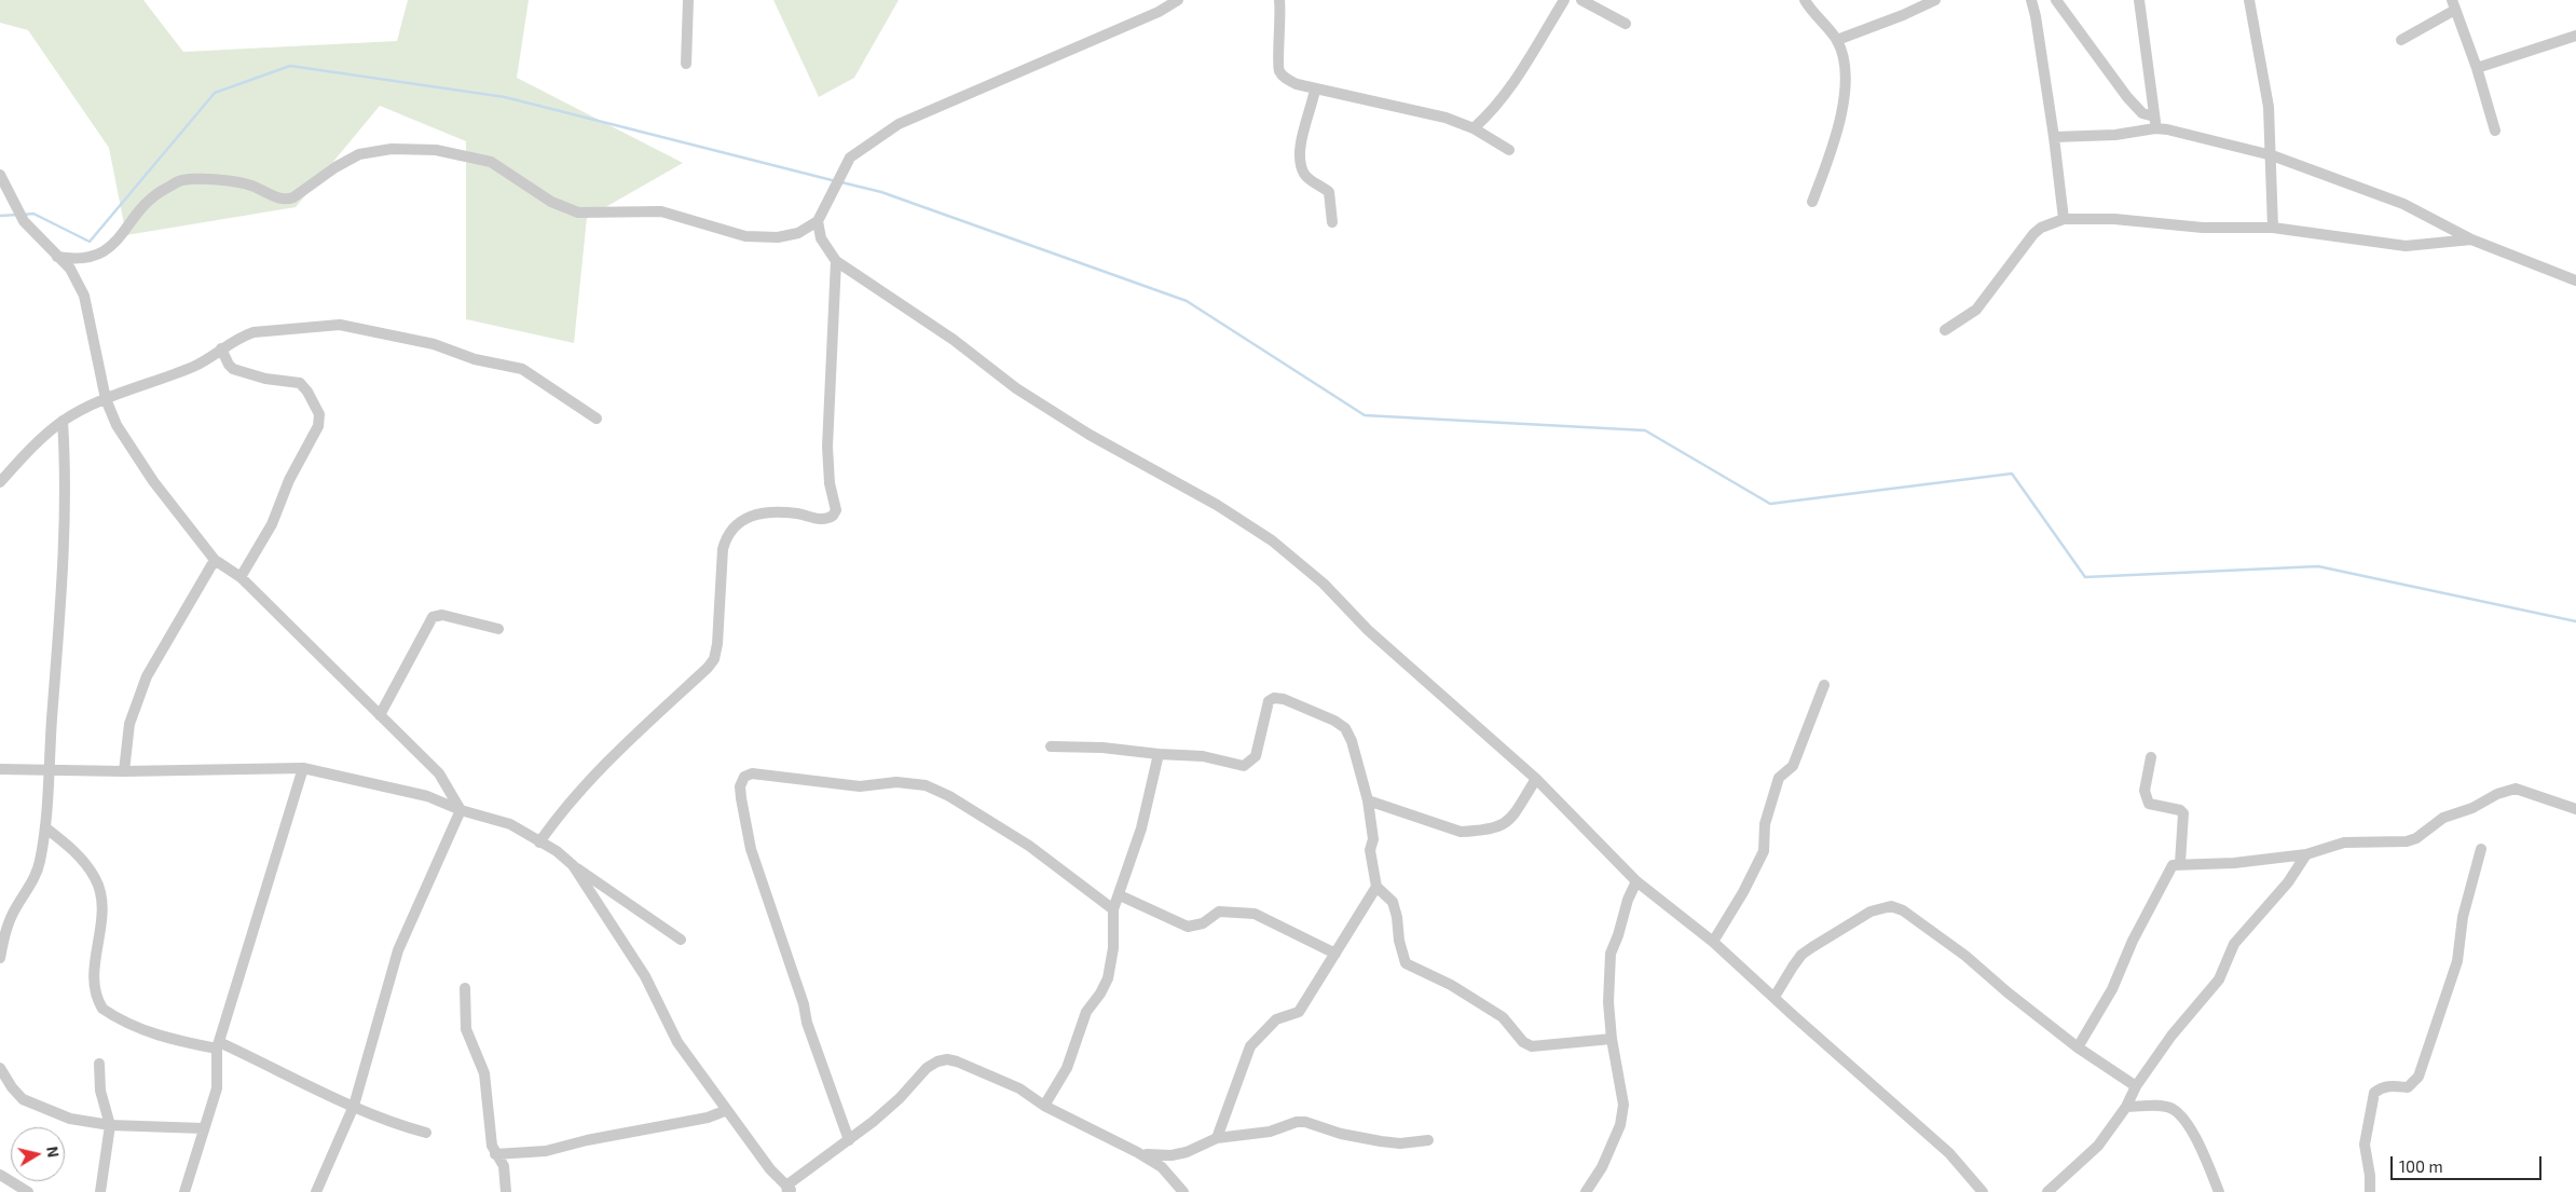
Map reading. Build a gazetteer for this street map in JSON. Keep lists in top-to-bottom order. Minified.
{"scale_bar":"100 m","north":"right"}
